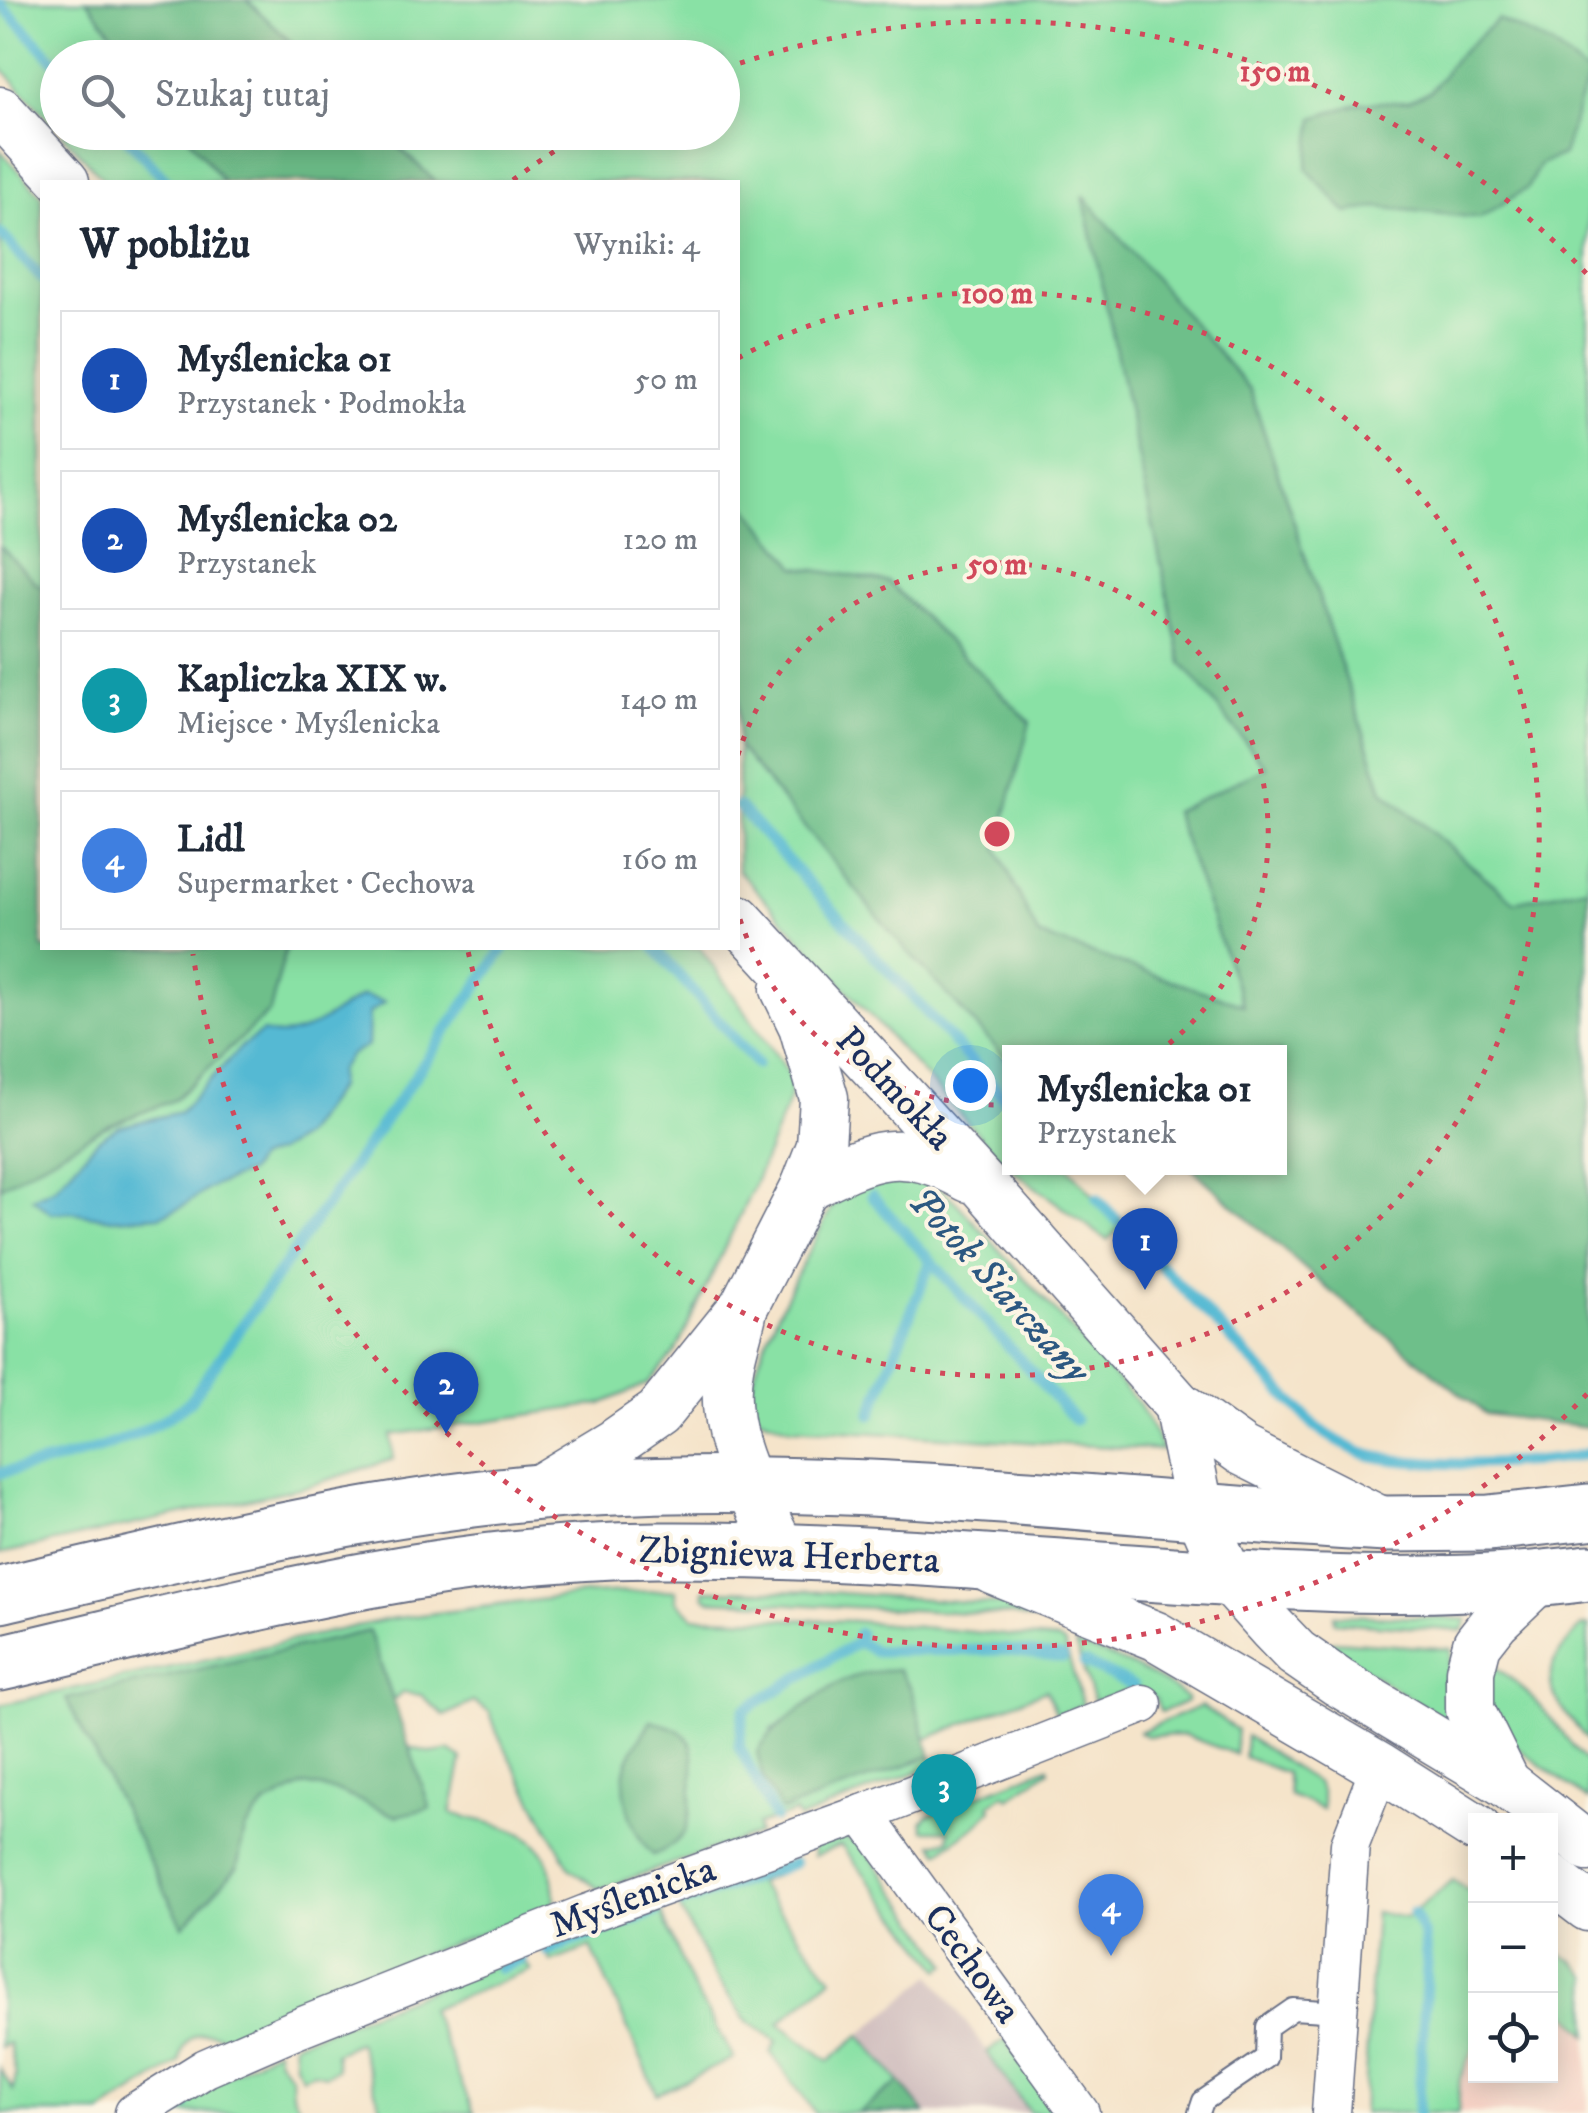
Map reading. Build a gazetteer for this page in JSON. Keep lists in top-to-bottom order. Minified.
{"streets":{"main road":["Zbigniewa Herberta"],"street":["Podmokła","Myślenicka","Cechowa"]},"crossings":[["Podmokła","Zbigniewa Herberta"],["Myślenicka","Cechowa"]],"water":["Potok Siarczany"],"page":{"search":"Szukaj tutaj","heading":["W pobliżu","Wyniki: 4"],"list":[{"mark":"1","name":"Myślenicka 01","note":"Przystanek · Podmokła","value":"50 m"},{"mark":"2","name":"Myślenicka 02","note":"Przystanek","value":"120 m"},{"mark":"3","name":"Kapliczka XIX w.","note":"Miejsce · Myślenicka","value":"140 m"},{"mark":"4","name":"Lidl","note":"Supermarket · Cechowa","value":"160 m"}],"popup":["Myślenicka 01","Przystanek"],"pins":["1","2","3","4"],"map_buttons":["+","−"]},"rings":["150 m","100 m","50 m"]}
